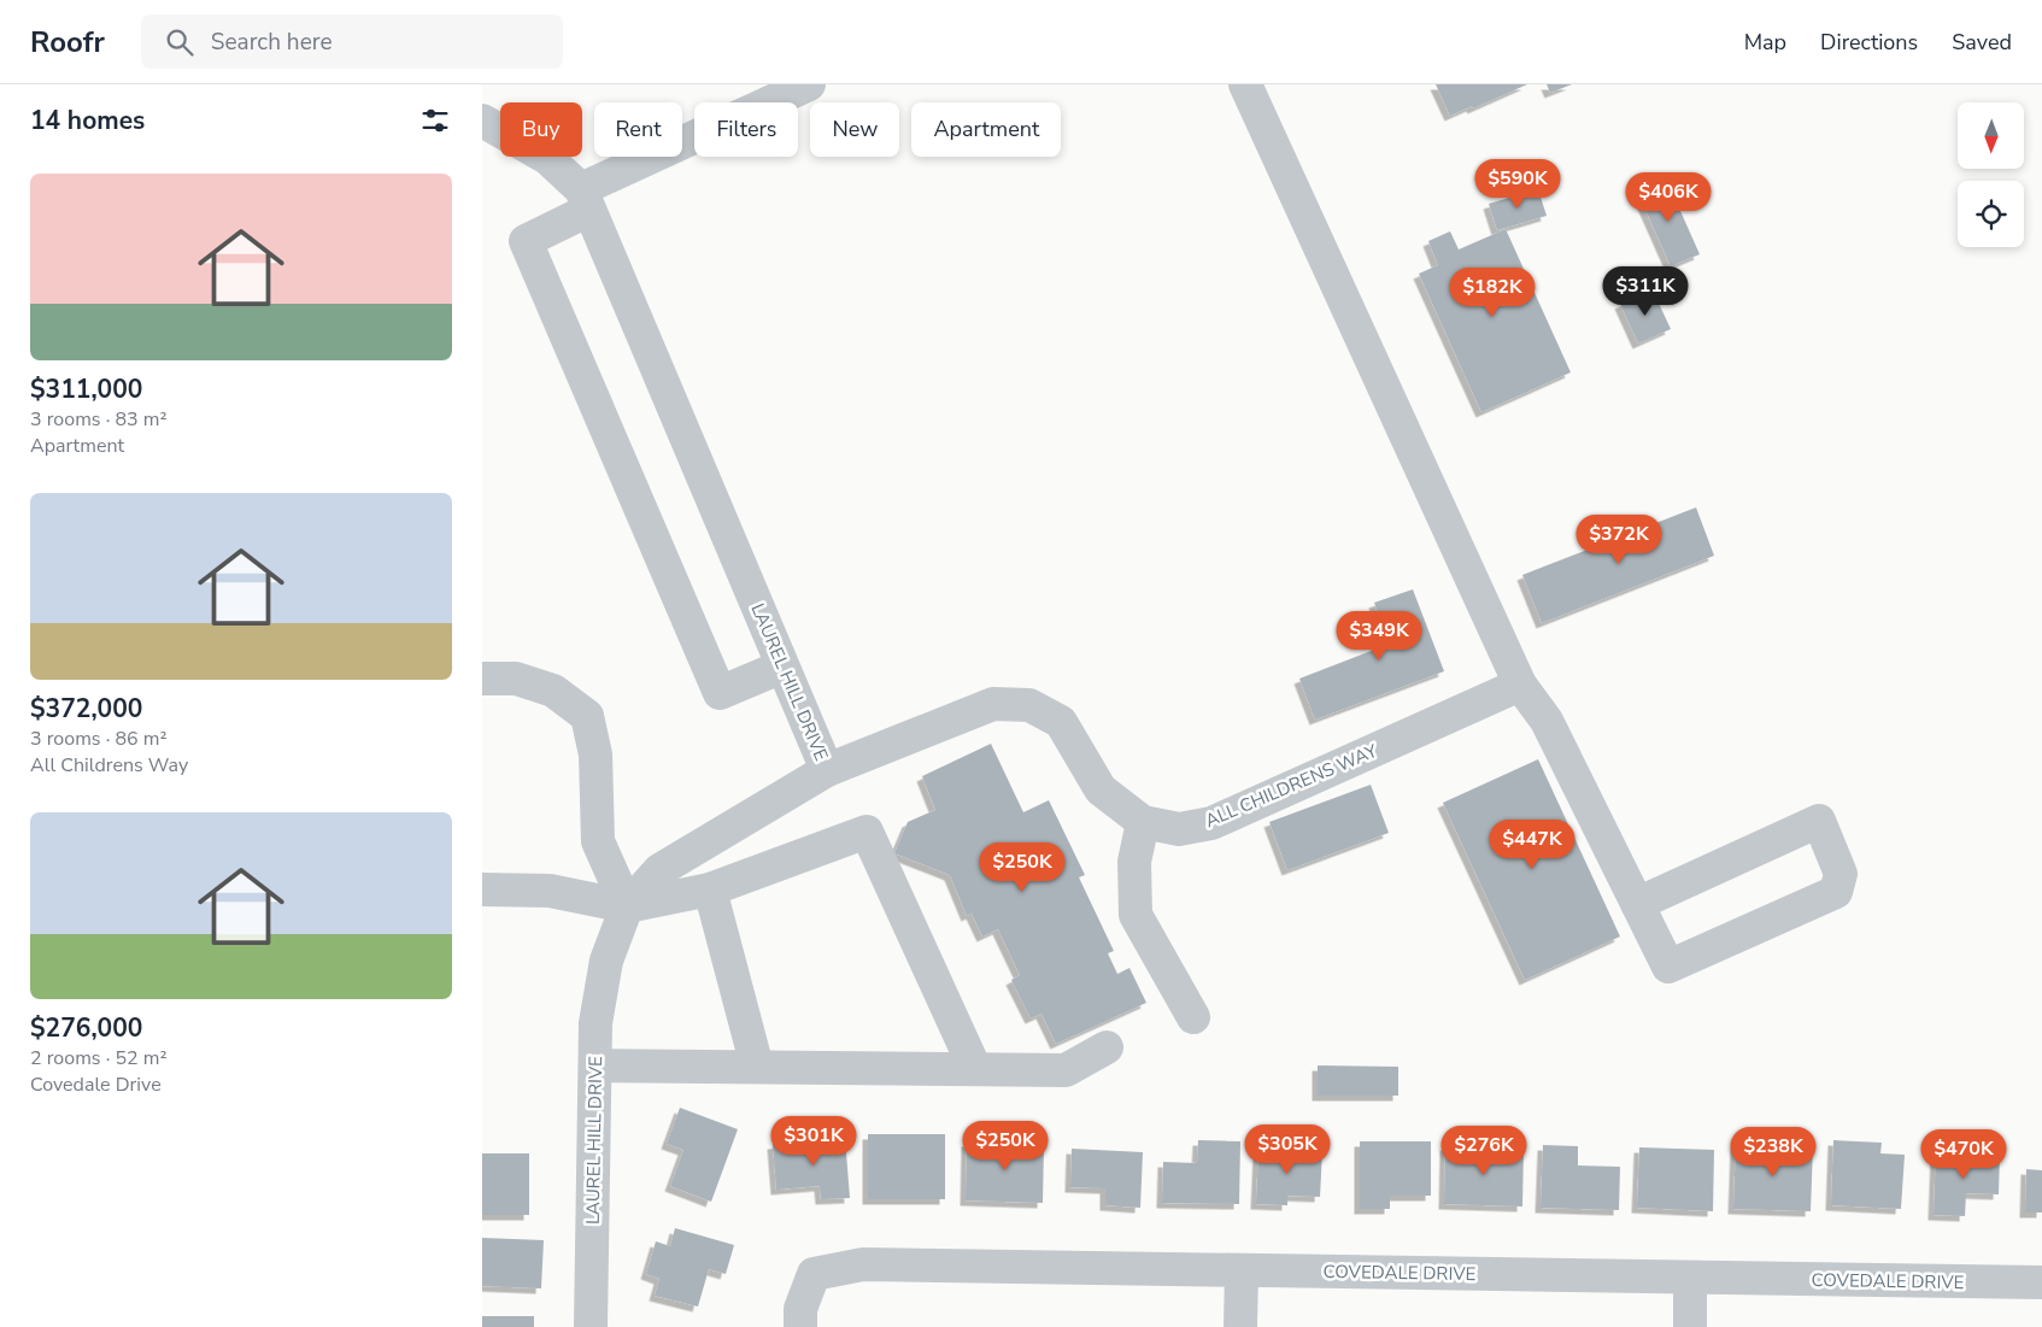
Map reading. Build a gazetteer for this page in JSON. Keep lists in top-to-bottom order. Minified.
{"streets":{"street":["LAUREL HILL DRIVE","ALL CHILDRENS WAY","COVEDALE DRIVE"]},"crossings":[["LAUREL HILL DRIVE","ALL CHILDRENS WAY"]],"north":"bottom","page":{"header":"Roofr","search":"Search here","nav":["Map","Directions","Saved"],"heading":"14 homes","chip":["Buy","Rent","Filters","New","Apartment"],"list":[{"name":"$311,000","note":"3 rooms · 83 m² · Apartment"},{"name":"$372,000","note":"3 rooms · 86 m² · All Childrens Way"},{"name":"$276,000","note":"2 rooms · 52 m² · Covedale Drive"}],"price":["$590K","$406K","$311K","$182K","$372K","$349K","$447K","$250K","$301K","$250K","$305K","$276K","$238K","$470K"]}}
